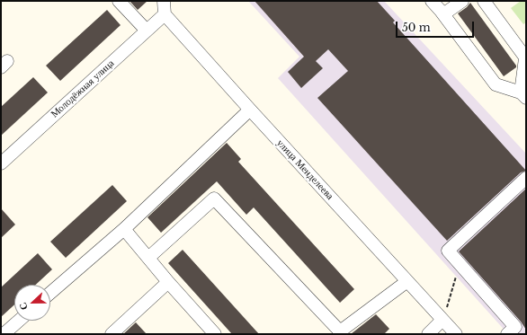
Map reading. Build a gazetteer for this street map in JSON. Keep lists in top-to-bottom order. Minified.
{"streets":{"street":["Молодёжная улица","улица Менделеева"]},"crossings":[["Молодёжная улица","улица Менделеева"]],"scale_bar":"50 m","north":"left"}
